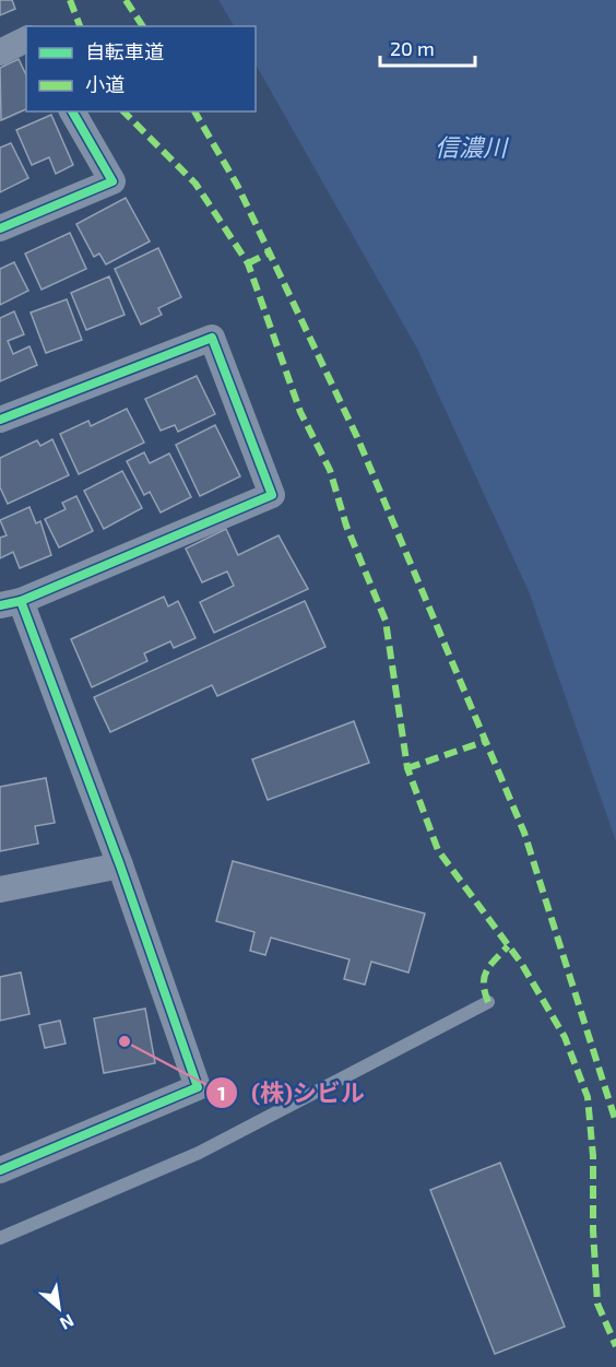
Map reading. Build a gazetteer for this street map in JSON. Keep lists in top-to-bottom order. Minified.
{"water":["信濃川"],"places":["(株)シビル"],"legend":["自転車道","小道"],"scale_bar":"20 m","north":"bottom right"}
